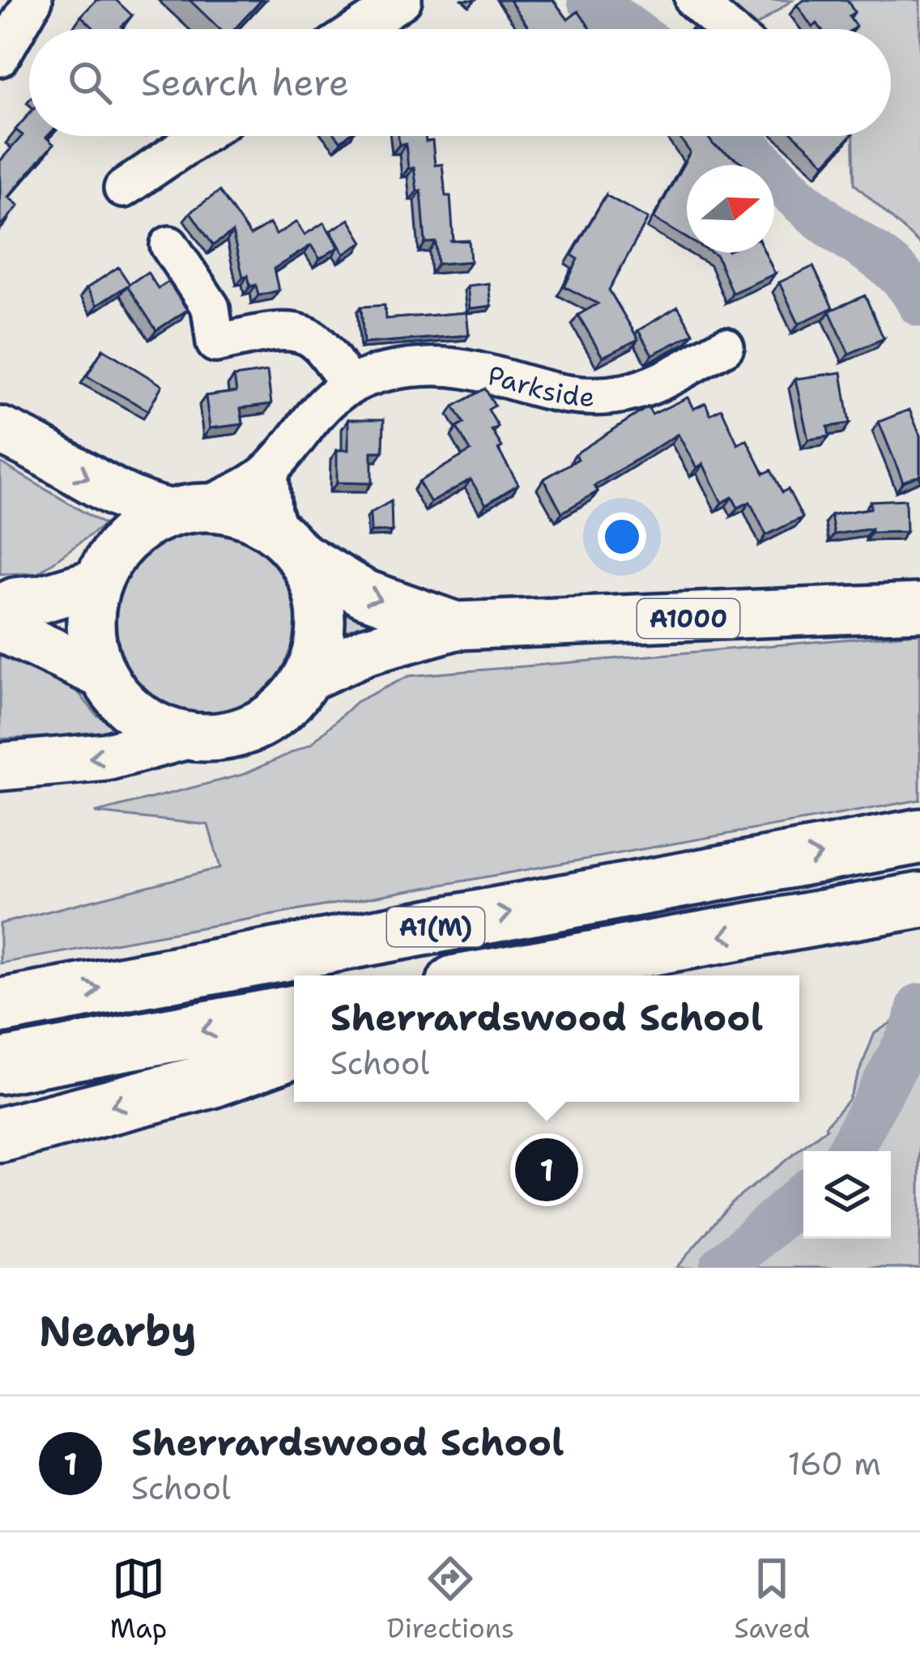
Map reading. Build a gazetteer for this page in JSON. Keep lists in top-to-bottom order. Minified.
{"streets":{"highway":["A1(M)"],"main road":["A1000"],"street":["Parkside"]},"crossings":[["Parkside","A1000"]],"north":"right","page":{"search":"Search here","popup":["Sherrardswood School","School"],"pins":"1","heading":"Nearby","list":[{"mark":"1","name":"Sherrardswood School","note":"School","value":"160 m"}],"nav":["Map","Directions","Saved"]}}
